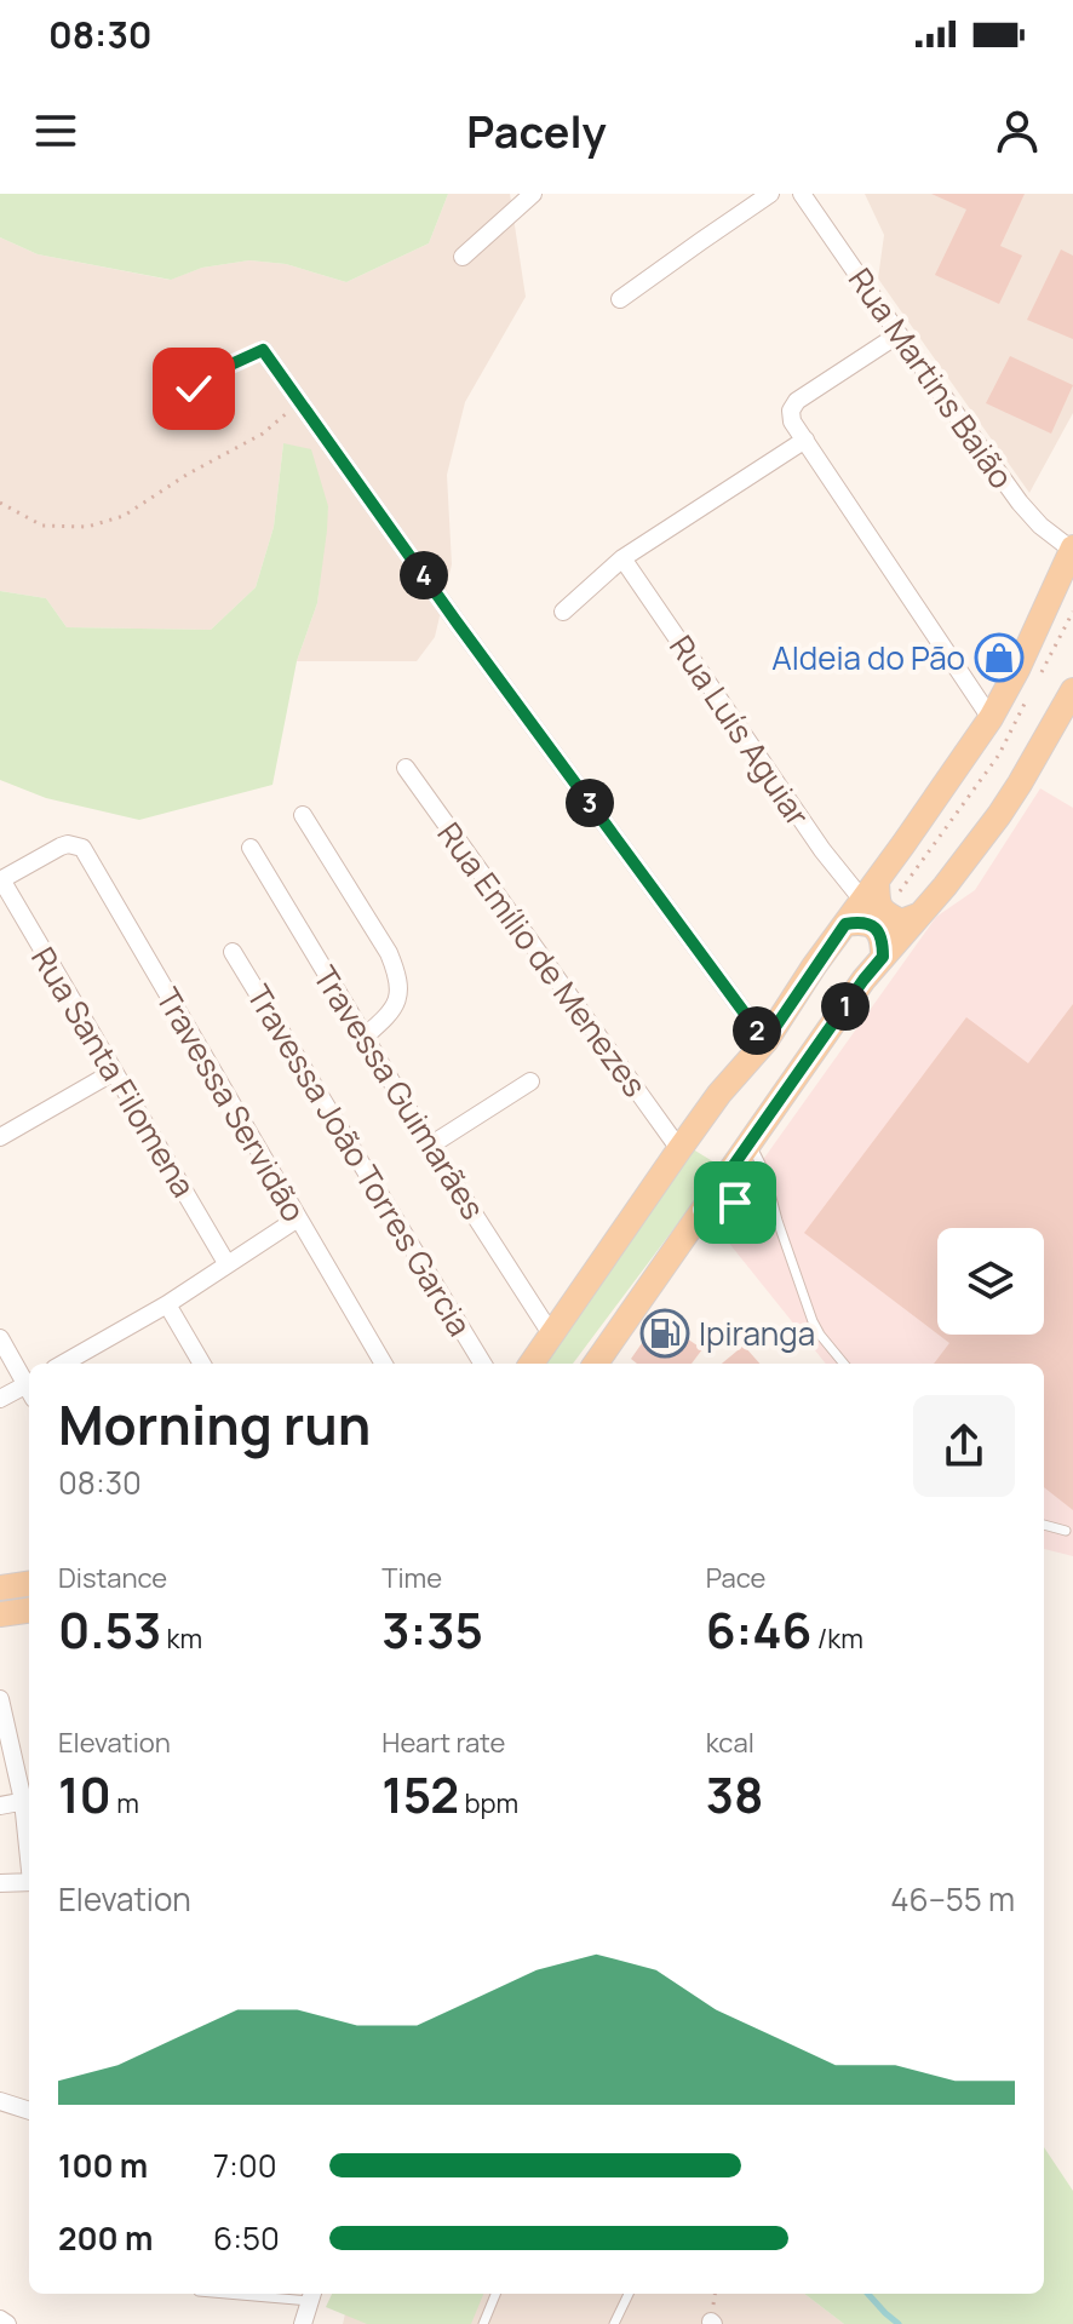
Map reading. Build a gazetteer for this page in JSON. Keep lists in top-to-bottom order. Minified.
{"streets":{"street":["Rua Martins Baião","Rua Luís Aguiar","Rua Emílio de Menezes","Rua Santa Filomena","Travessa Guimarães","Travessa Servidão","Travessa João Torres Garcia"]},"crossings":[["Rua Santa Filomena","Travessa Servidão"]],"places":{"shop":["Aldeia do Pão"],"fuel station":["Ipiranga"]},"page":{"status":"08:30","header":"Pacely","pins":["4","3","1","2"],"heading":["Morning run","08:30"],"stats":[["Distance","0.53 km"],["Time","3:35"],["Pace","6:46 /km"],["Elevation","10 m"],["Heart rate","152 bpm"],["kcal","38"]],"chart":["Elevation","46–55 m"],"list":[{"name":"100 m","note":"7:00"},{"name":"200 m","note":"6:50"}]}}
